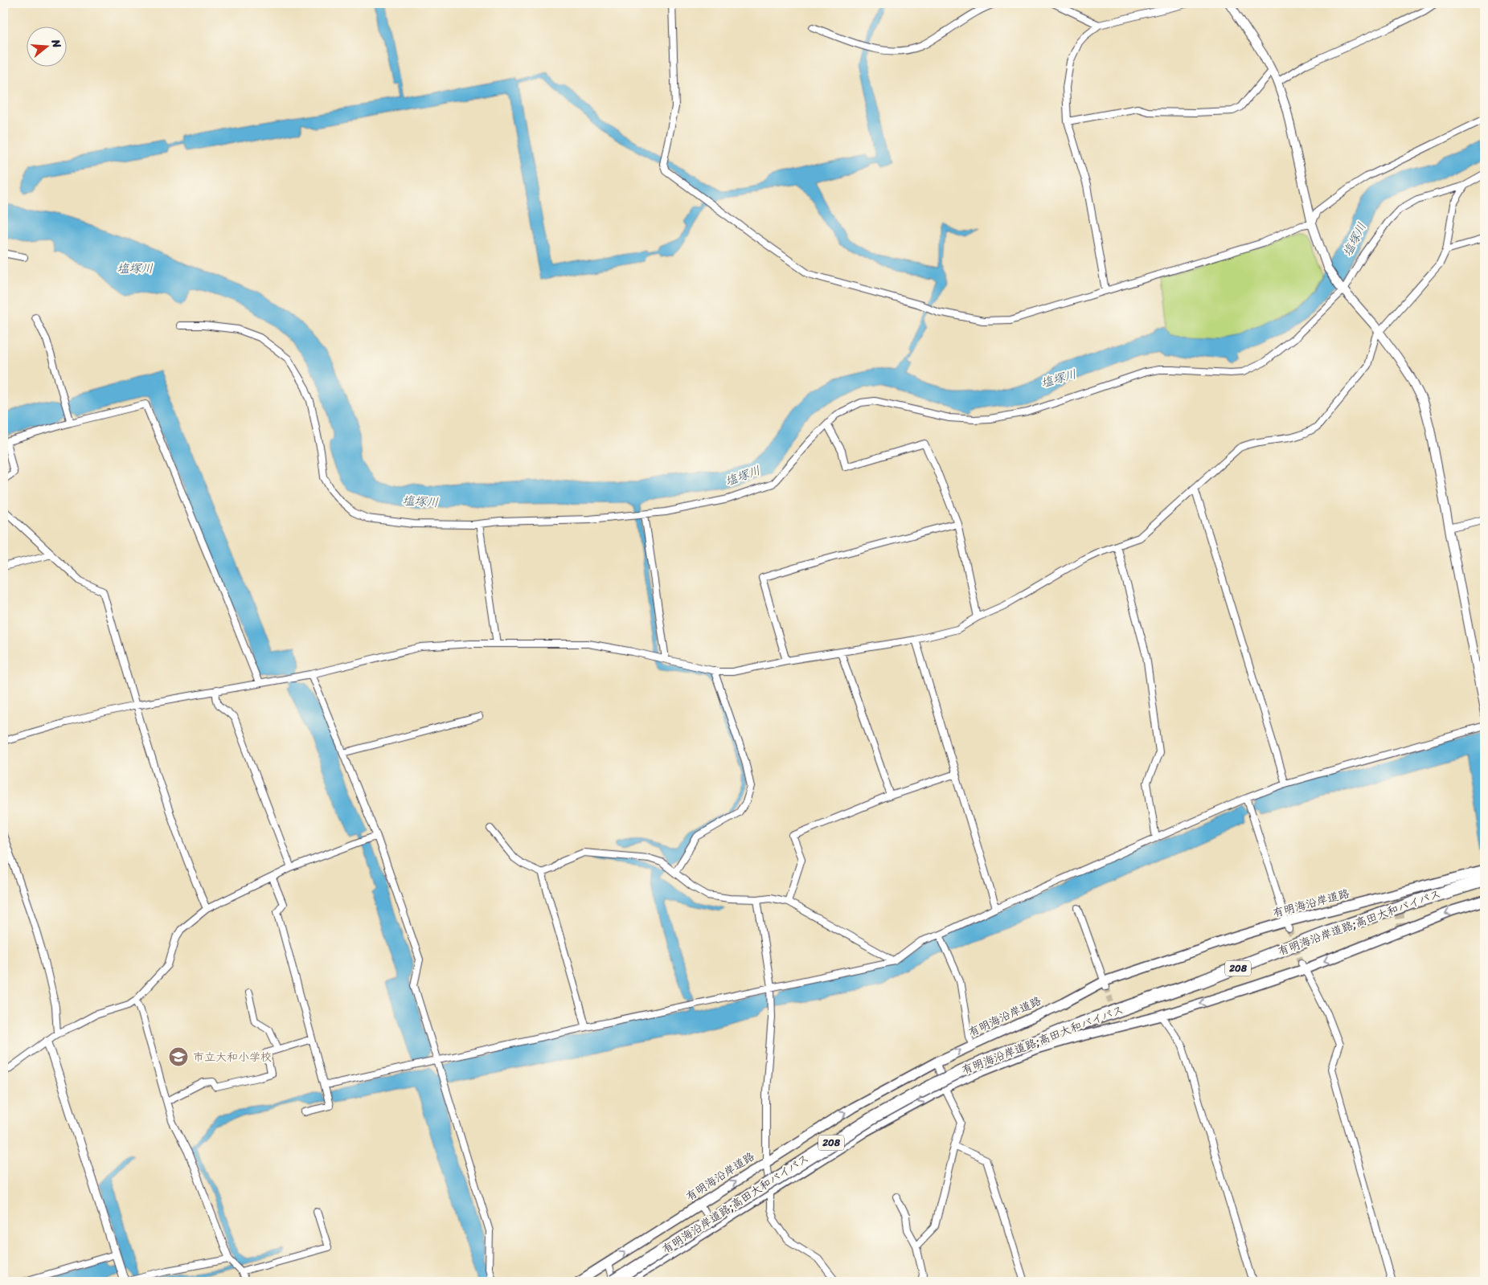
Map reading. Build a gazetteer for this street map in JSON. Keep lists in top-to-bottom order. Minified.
{"streets":{"highway":["有明海沿岸道路;高田大和バイパス","208"],"main road":["有明海沿岸道路"]},"water":["塩塚川"],"places":{"school or university":["市立大和小学校"]},"north":"right"}
